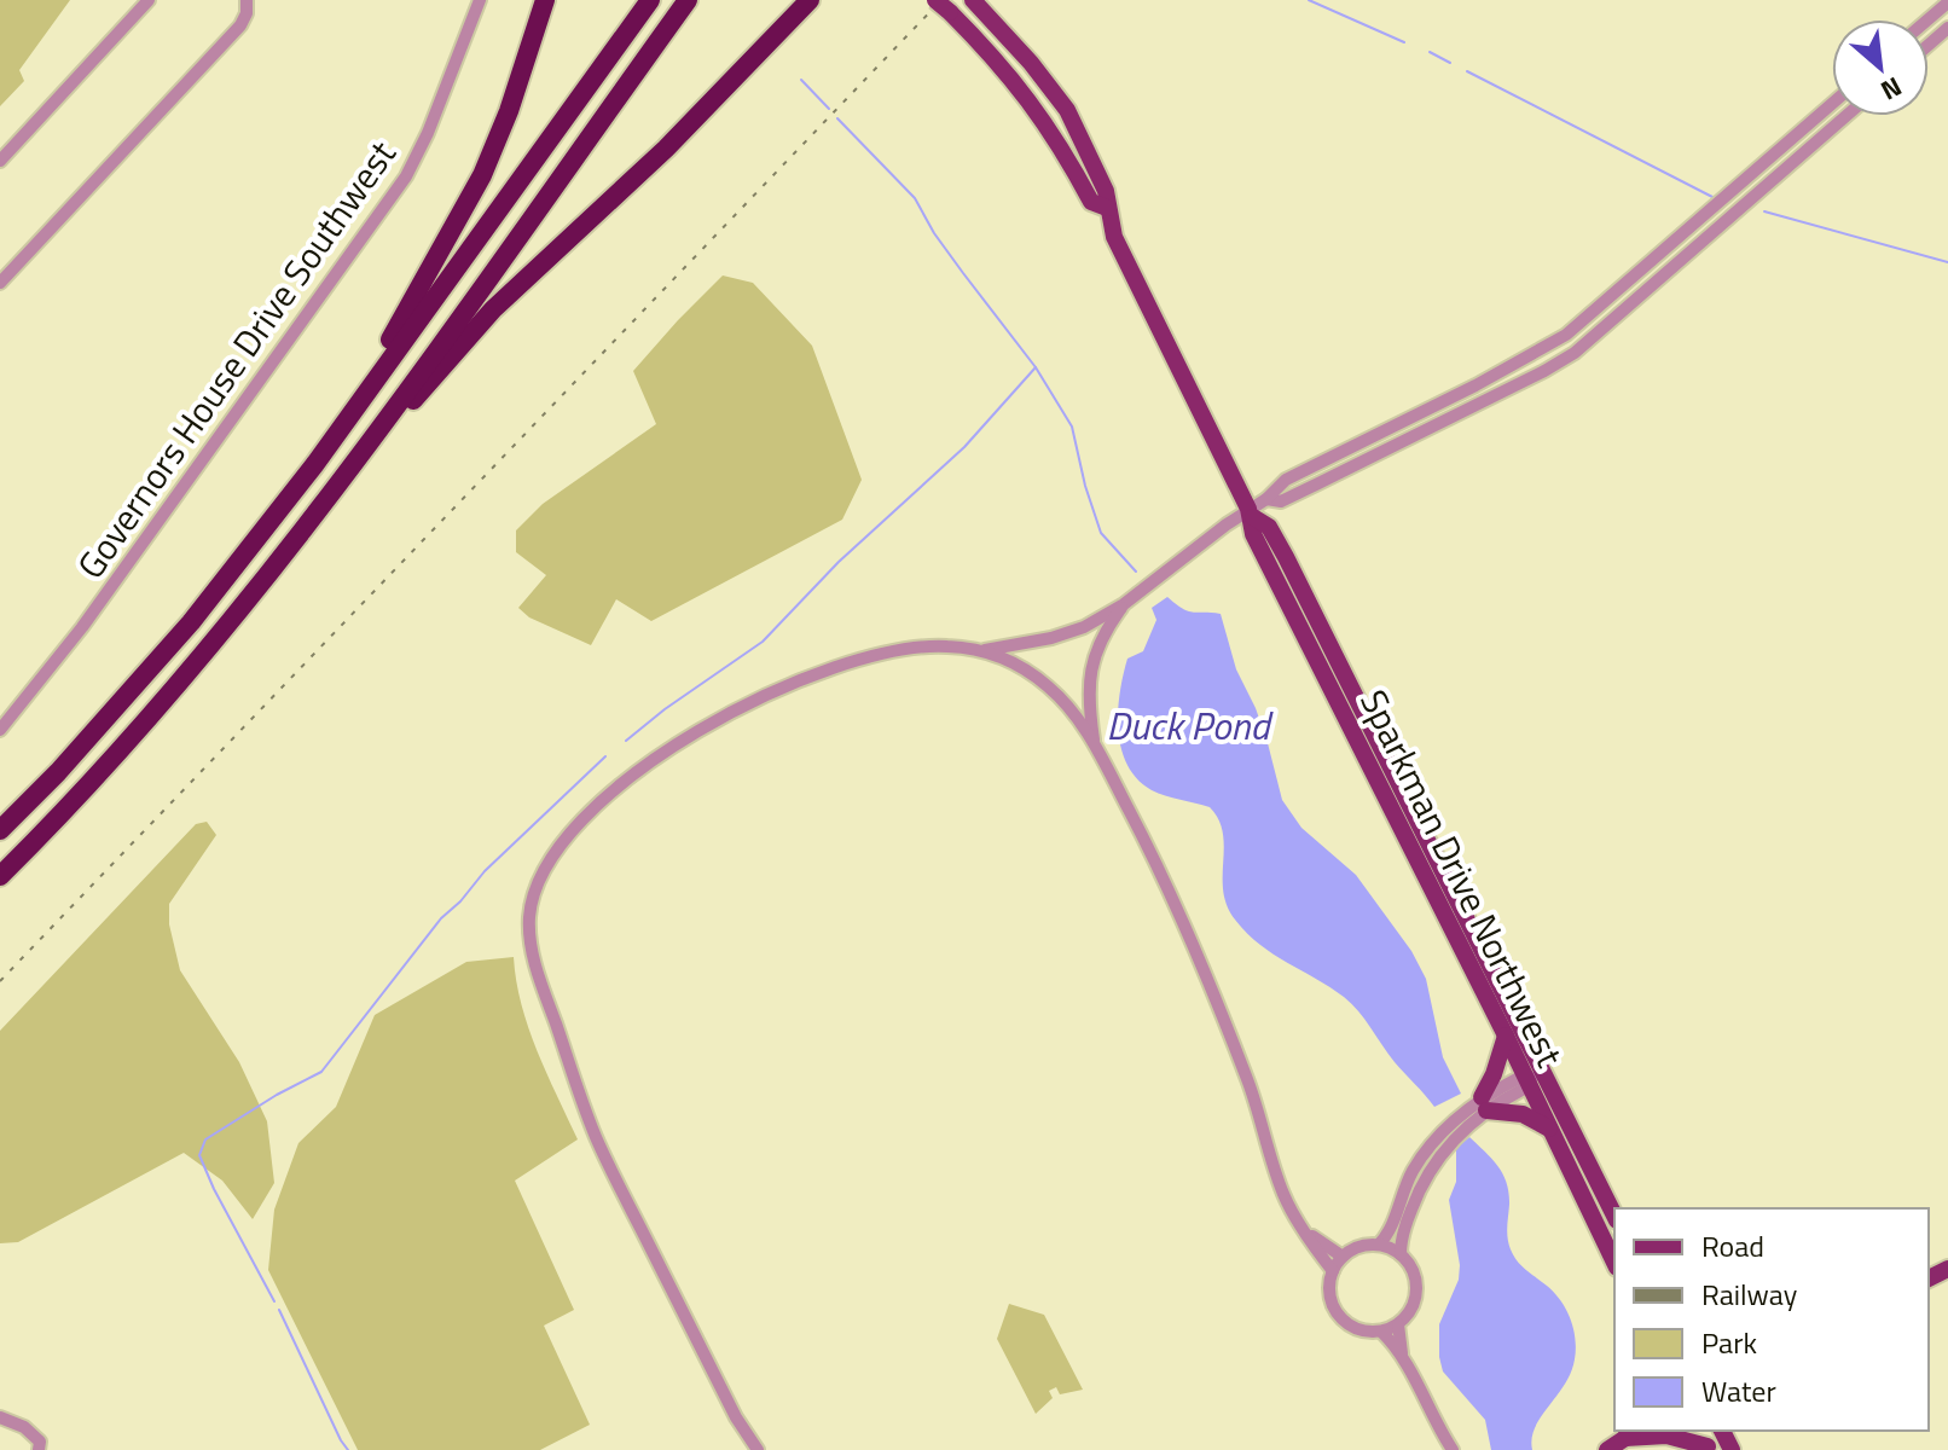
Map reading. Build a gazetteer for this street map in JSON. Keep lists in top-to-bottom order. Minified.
{"streets":{"main road":["Sparkman Drive Northwest"],"street":["Governors House Drive Southwest"]},"water":["Duck Pond"],"legend":["Road","Railway","Park","Water"],"north":"bottom right"}
